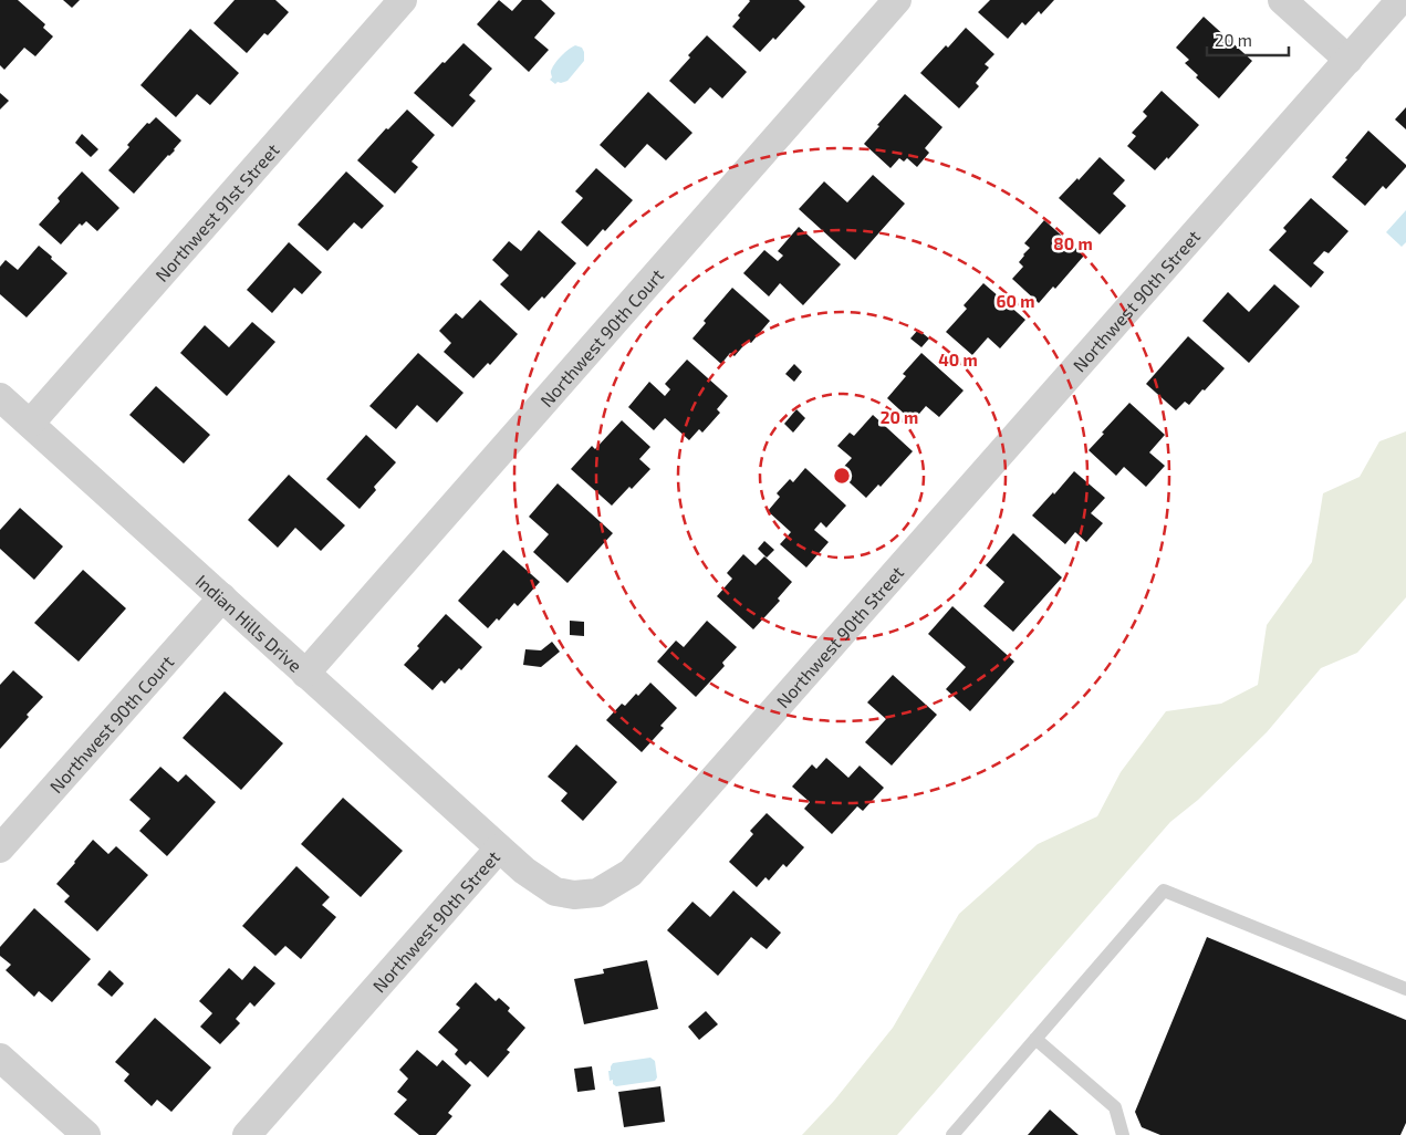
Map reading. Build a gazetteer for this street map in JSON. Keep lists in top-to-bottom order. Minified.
{"streets":{"street":["Northwest 91st Street","Northwest 90th Street","Northwest 90th Court","Indian Hills Drive"]},"crossings":[["Northwest 91st Street","Indian Hills Drive"],["Northwest 90th Street","Indian Hills Drive"],["Northwest 90th Court","Indian Hills Drive"]],"scale_bar":"20 m","rings":["80 m","60 m","40 m","20 m"]}
